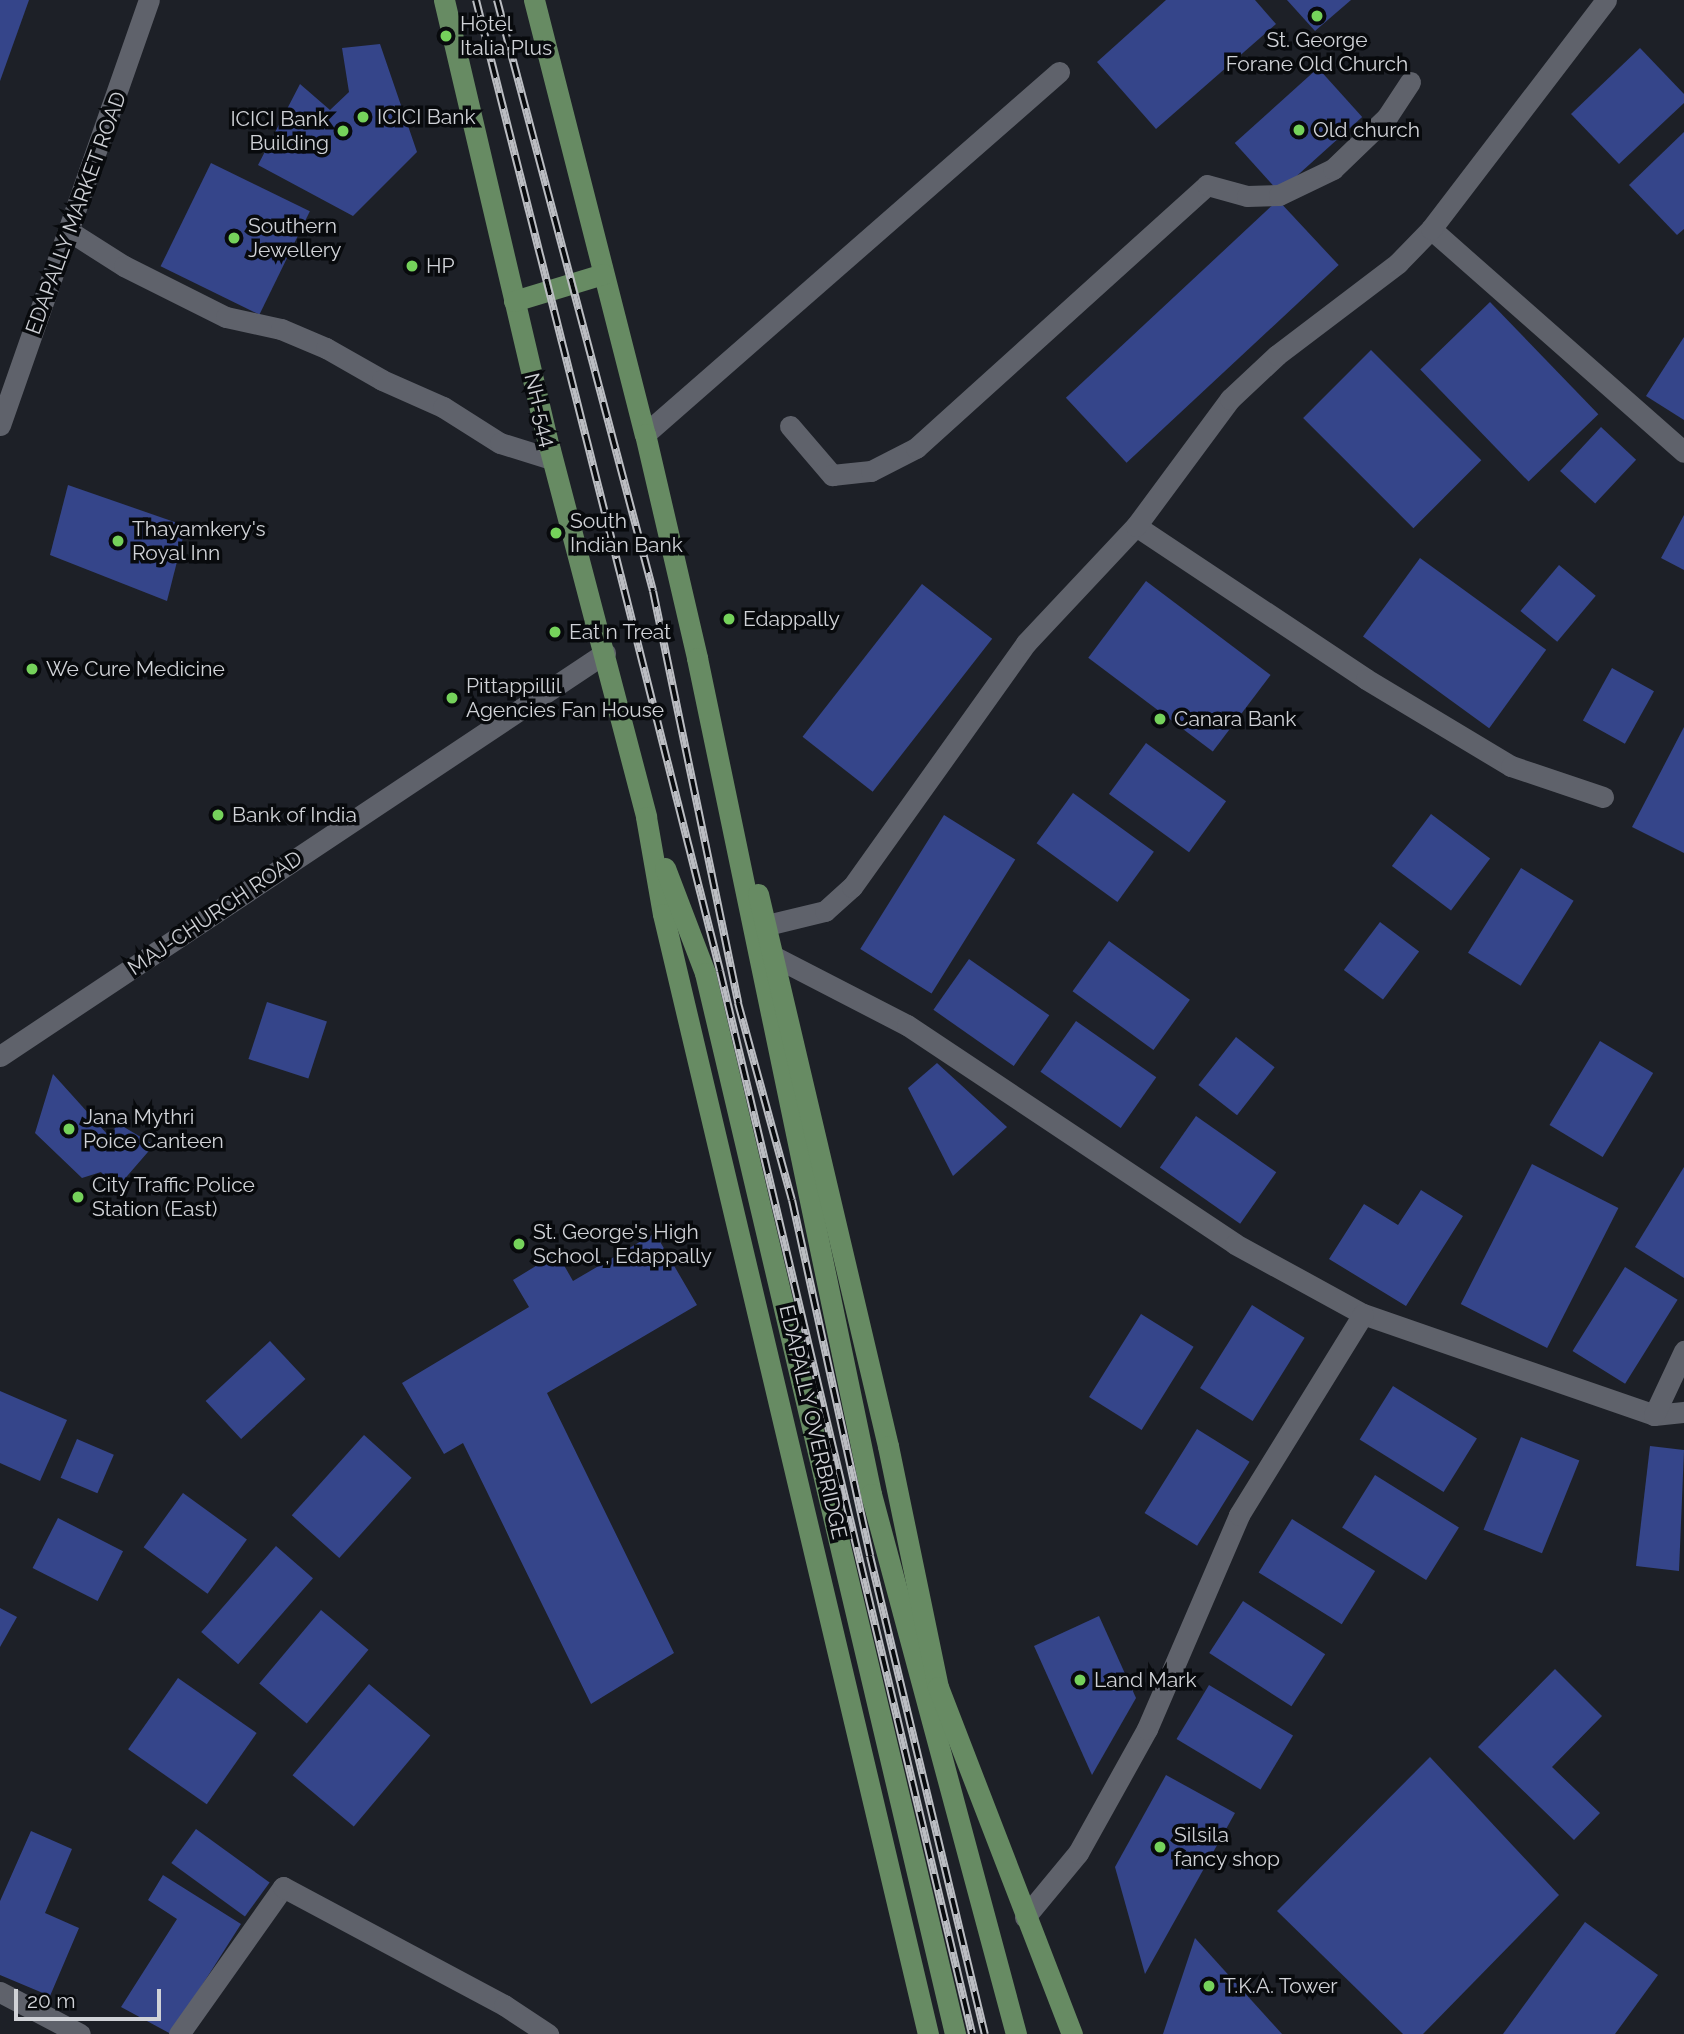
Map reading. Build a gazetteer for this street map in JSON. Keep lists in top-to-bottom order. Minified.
{"streets":{"main road":["NH-544","EDAPALLY OVERBRIDGE"],"street":["EDAPALLY MARKET ROAD","MAJ-CHURCH ROAD"]},"crossings":[["NH-544","MAJ-CHURCH ROAD"],["NH-544","EDAPALLY OVERBRIDGE"]],"places":["St. George Forane Old Church","Hotel Italia Plus","ICICI Bank","Old church","ICICI Bank Building","Southern Jewellery","HP","South Indian Bank","Thayamkery's Royal Inn","Edappally","Eat n Treat","We Cure Medicine","Pittappillil Agencies Fan House","Canara Bank","Bank of India","Jana Mythri Poice Canteen","City Traffic Police Station (East)","St. George's High School , Edappally","Land Mark","Silsila fancy shop","T.K.A. Tower"],"scale_bar":"20 m"}
